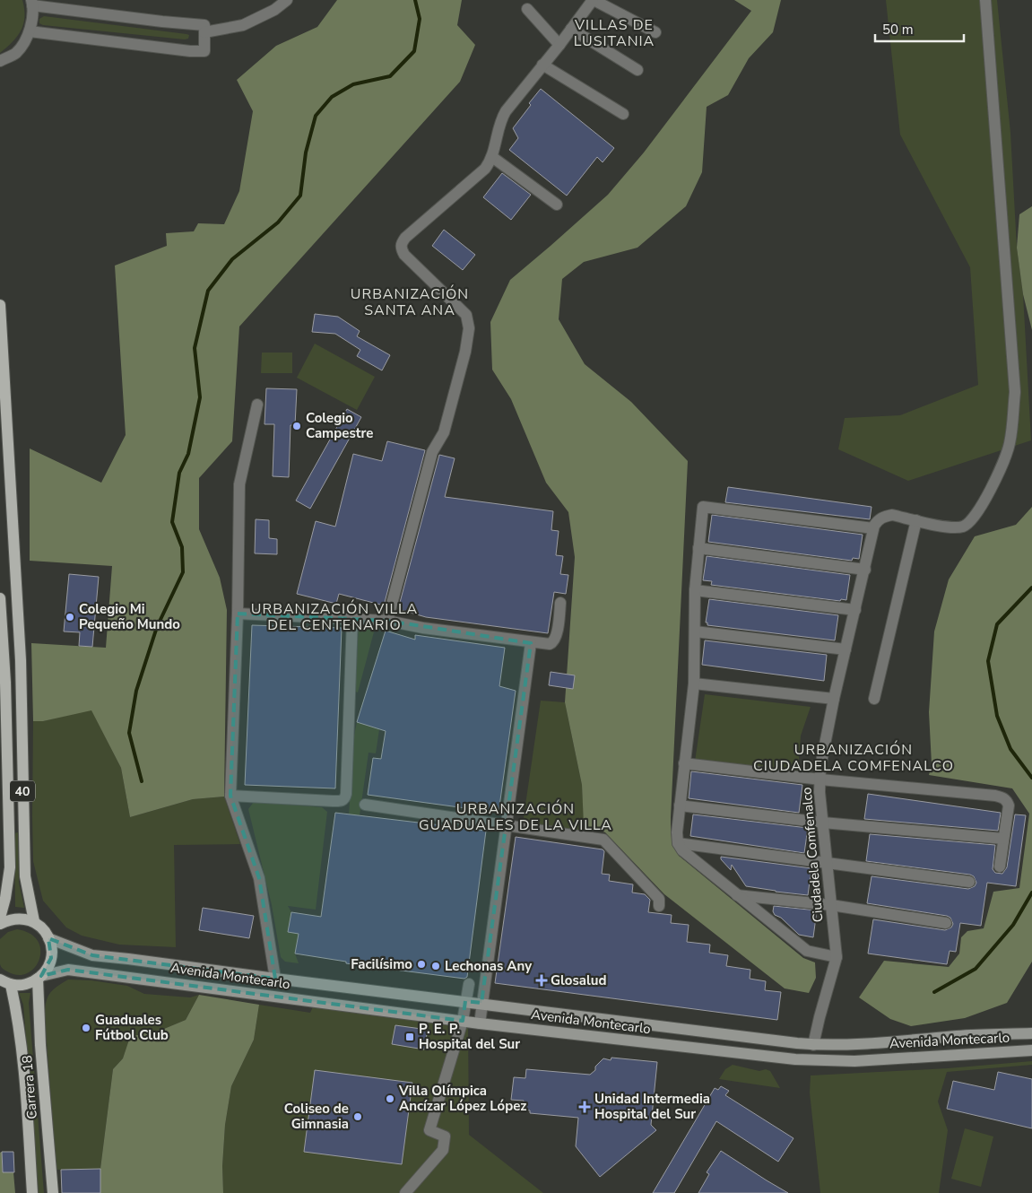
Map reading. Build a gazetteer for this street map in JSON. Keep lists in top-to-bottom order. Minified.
{"streets":{"main road":["40","Avenida Montecarlo","Carrera 18"],"street":["Ciudadela Comfenalco"]},"crossings":[["Ciudadela Comfenalco","Avenida Montecarlo"],["Avenida Montecarlo","Carrera 18"]],"districts":["VILLAS DE LUSITANIA","URBANIZACIÓN SANTA ANA","URBANIZACIÓN VILLA DEL CENTENARIO","URBANIZACIÓN CIUDADELA COMFENALCO","URBANIZACIÓN GUADUALES DE LA VILLA"],"places":{"other":["Colegio Campestre","Colegio Mi Pequeño Mundo","Facilísimo","Lechonas Any","Guaduales Fútbol Club","Villa Olímpica Ancízar López López","Coliseo de Gimnasia"],"health":["Glosalud","Unidad Intermedia Hospital del Sur"],"transit":["P. E. P. Hospital del Sur"]},"scale_bar":"50 m"}
